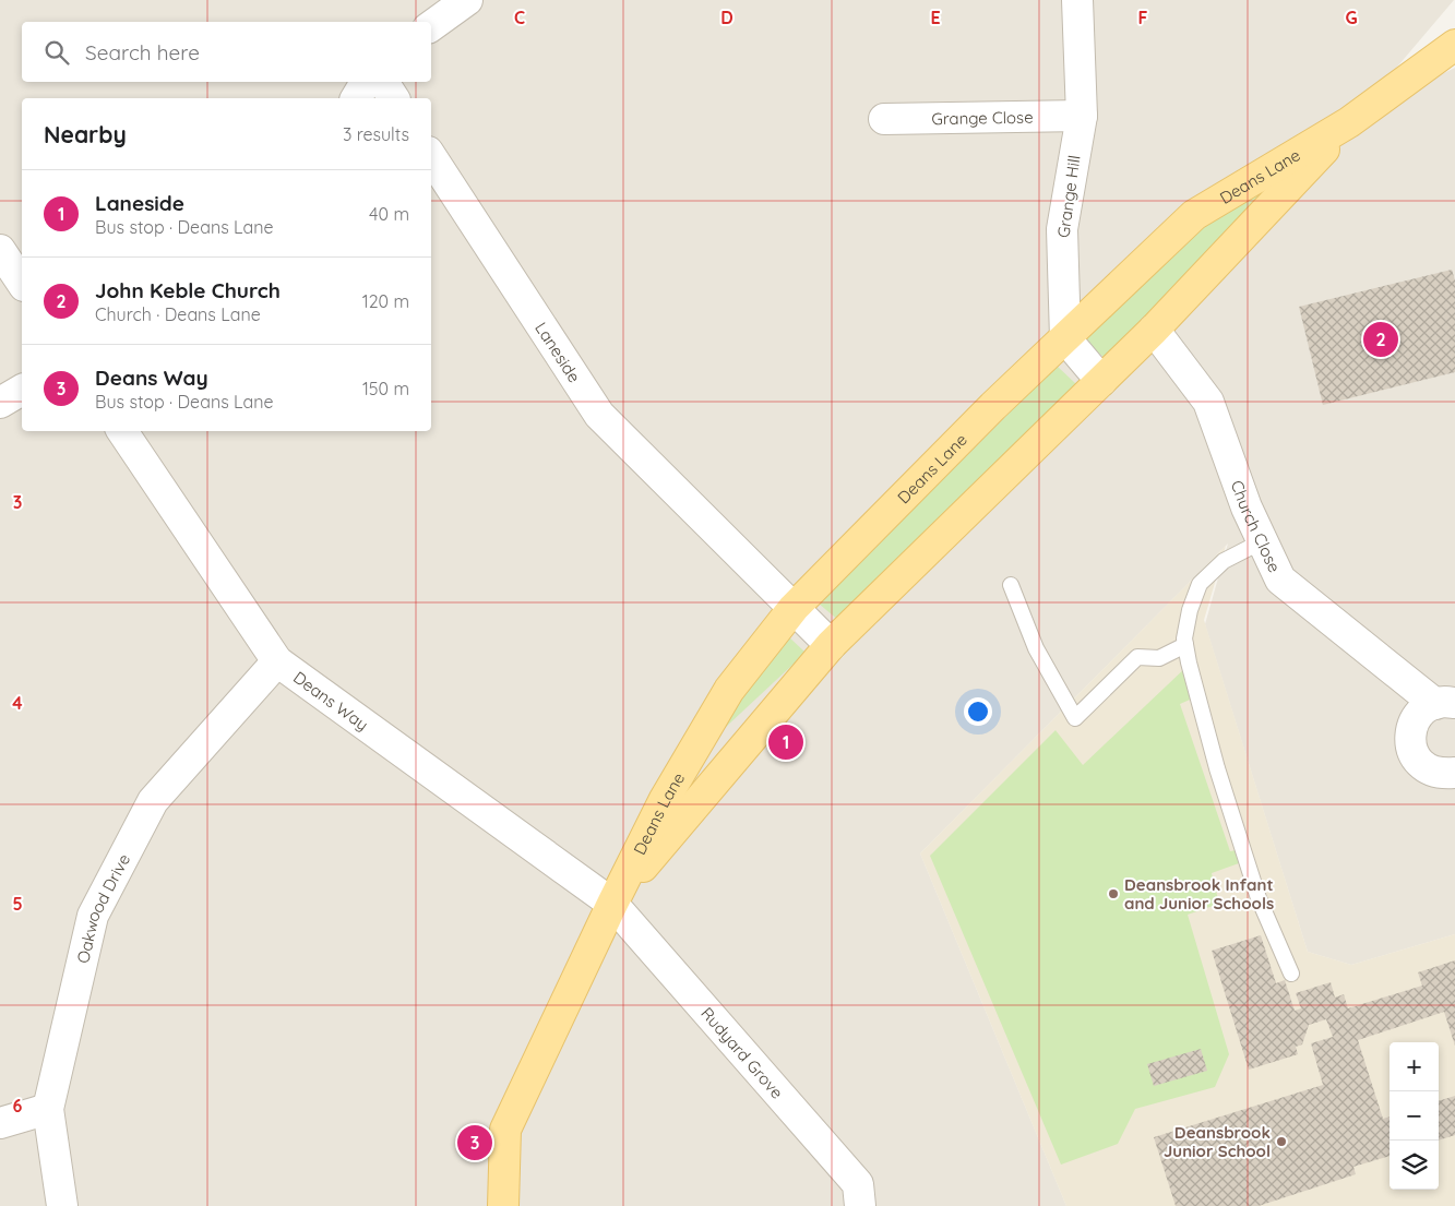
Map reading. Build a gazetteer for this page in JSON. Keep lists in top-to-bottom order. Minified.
{"streets":{"main road":["Deans Lane"],"street":["Grange Close","Grange Hill","Laneside","Church Close","Deans Way","Oakwood Drive","Rudyard Grove"]},"crossings":[["Grange Close","Grange Hill"],["Deans Lane","Grange Hill"],["Deans Lane","Laneside"],["Deans Lane","Church Close"],["Deans Lane","Deans Way"],["Deans Lane","Rudyard Grove"],["Deans Way","Oakwood Drive"],["Deans Way","Rudyard Grove"]],"places":["Deansbrook Infant and Junior Schools","Deansbrook Junior School"],"page":{"search":"Search here","heading":["Nearby","3 results"],"list":[{"mark":"1","name":"Laneside","note":"Bus stop · Deans Lane","value":"40 m"},{"mark":"2","name":"John Keble Church","note":"Church · Deans Lane","value":"120 m"},{"mark":"3","name":"Deans Way","note":"Bus stop · Deans Lane","value":"150 m"}],"pins":["2","1","3"],"map_buttons":["+","−"]},"grid":{"columns":["C","D","E","F","G"],"rows":["3","4","5","6"]}}
